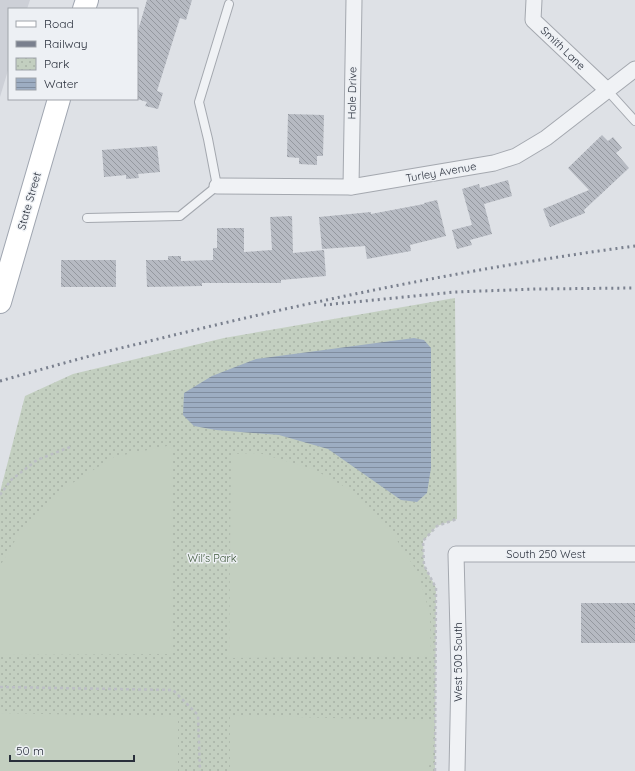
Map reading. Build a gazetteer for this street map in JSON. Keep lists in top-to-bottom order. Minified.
{"streets":{"main road":["State Street"],"street":["Smith Lane","Hale Drive","Turley Avenue","South 250 West","West 500 South"]},"crossings":[["Smith Lane","Turley Avenue"],["Hale Drive","Turley Avenue"],["South 250 West","West 500 South"]],"parks":["Wil's Park"],"legend":["Road","Railway","Park","Water"],"scale_bar":"50 m"}
